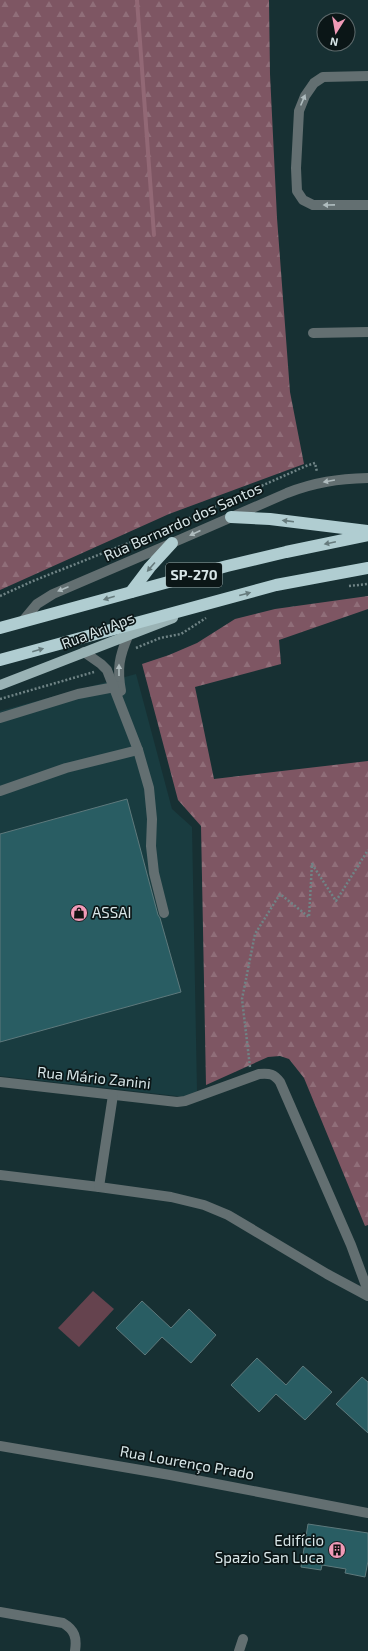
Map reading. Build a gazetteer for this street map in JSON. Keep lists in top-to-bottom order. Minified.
{"streets":{"highway":["SP-270"],"main road":["Rua Ari Aps"],"street":["Rua Bernardo dos Santos","Rua Mário Zanini","Rua Lourenço Prado"]},"crossings":[["Rua Bernardo dos Santos","SP-270"],["SP-270","Rua Ari Aps"]],"one_way":["Rua Bernardo dos Santos"],"places":{"shop":["ASSAI"],"building":["Edifício Spazio San Luca"]},"north":"bottom"}
